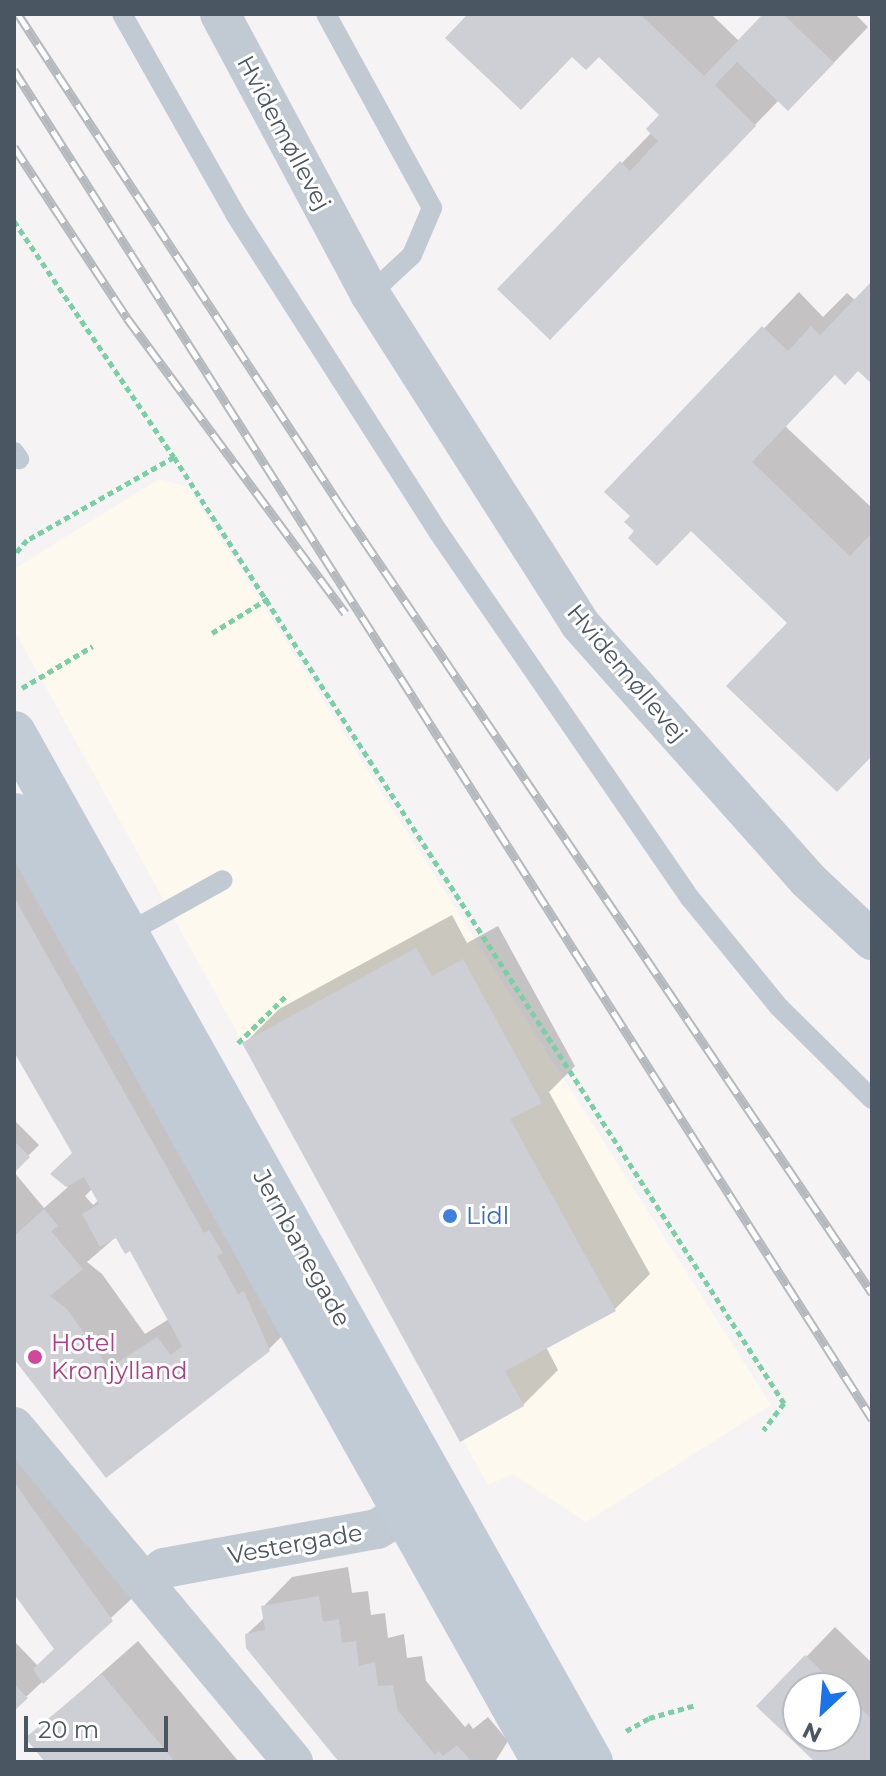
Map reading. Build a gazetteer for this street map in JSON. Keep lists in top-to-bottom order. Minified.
{"streets":{"main road":["Jernbanegade"],"street":["Hvidemøllevej","Vestergade"]},"crossings":[["Jernbanegade","Vestergade"]],"places":["Lidl","Hotel Kronjylland"],"scale_bar":"20 m","north":"bottom left"}
